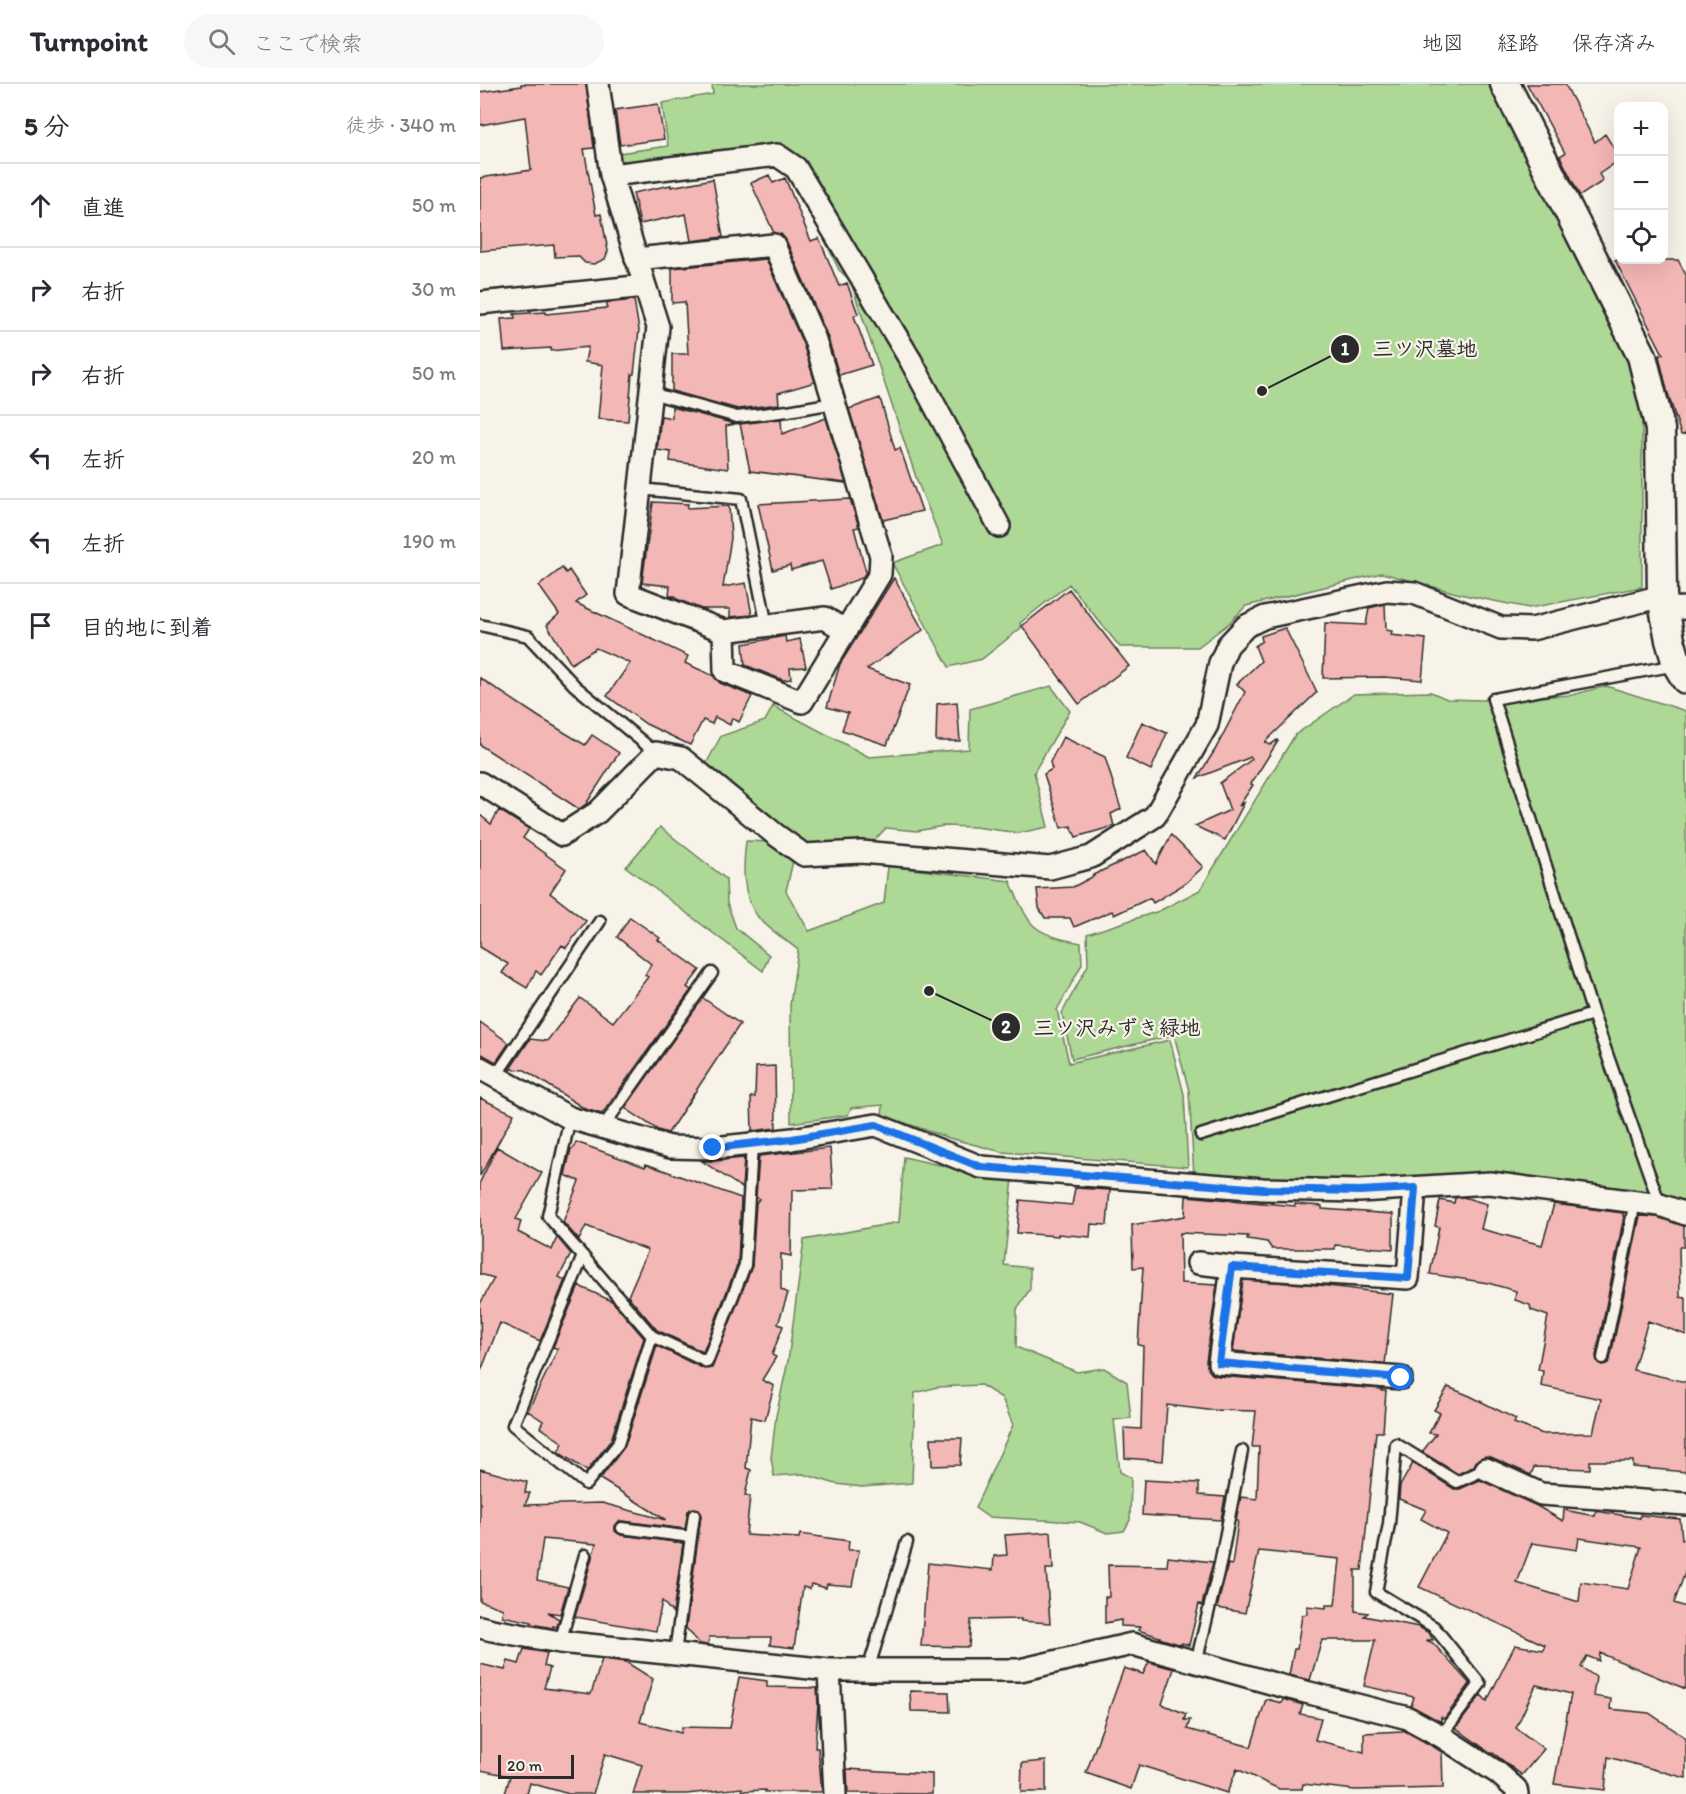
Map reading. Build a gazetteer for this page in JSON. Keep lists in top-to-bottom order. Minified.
{"places":["三ツ沢墓地","三ツ沢みずき緑地"],"scale_bar":"20 m","page":{"header":"Turnpoint","search":"ここで検索","nav":["地図","経路","保存済み"],"heading":["5 分","徒歩 · 340 m"],"map_buttons":["+","−"],"list":[["直進","50 m"],["右折","30 m"],["右折","50 m"],["左折","20 m"],["左折","190 m"],"目的地に到着"],"scale":"20 m"}}
